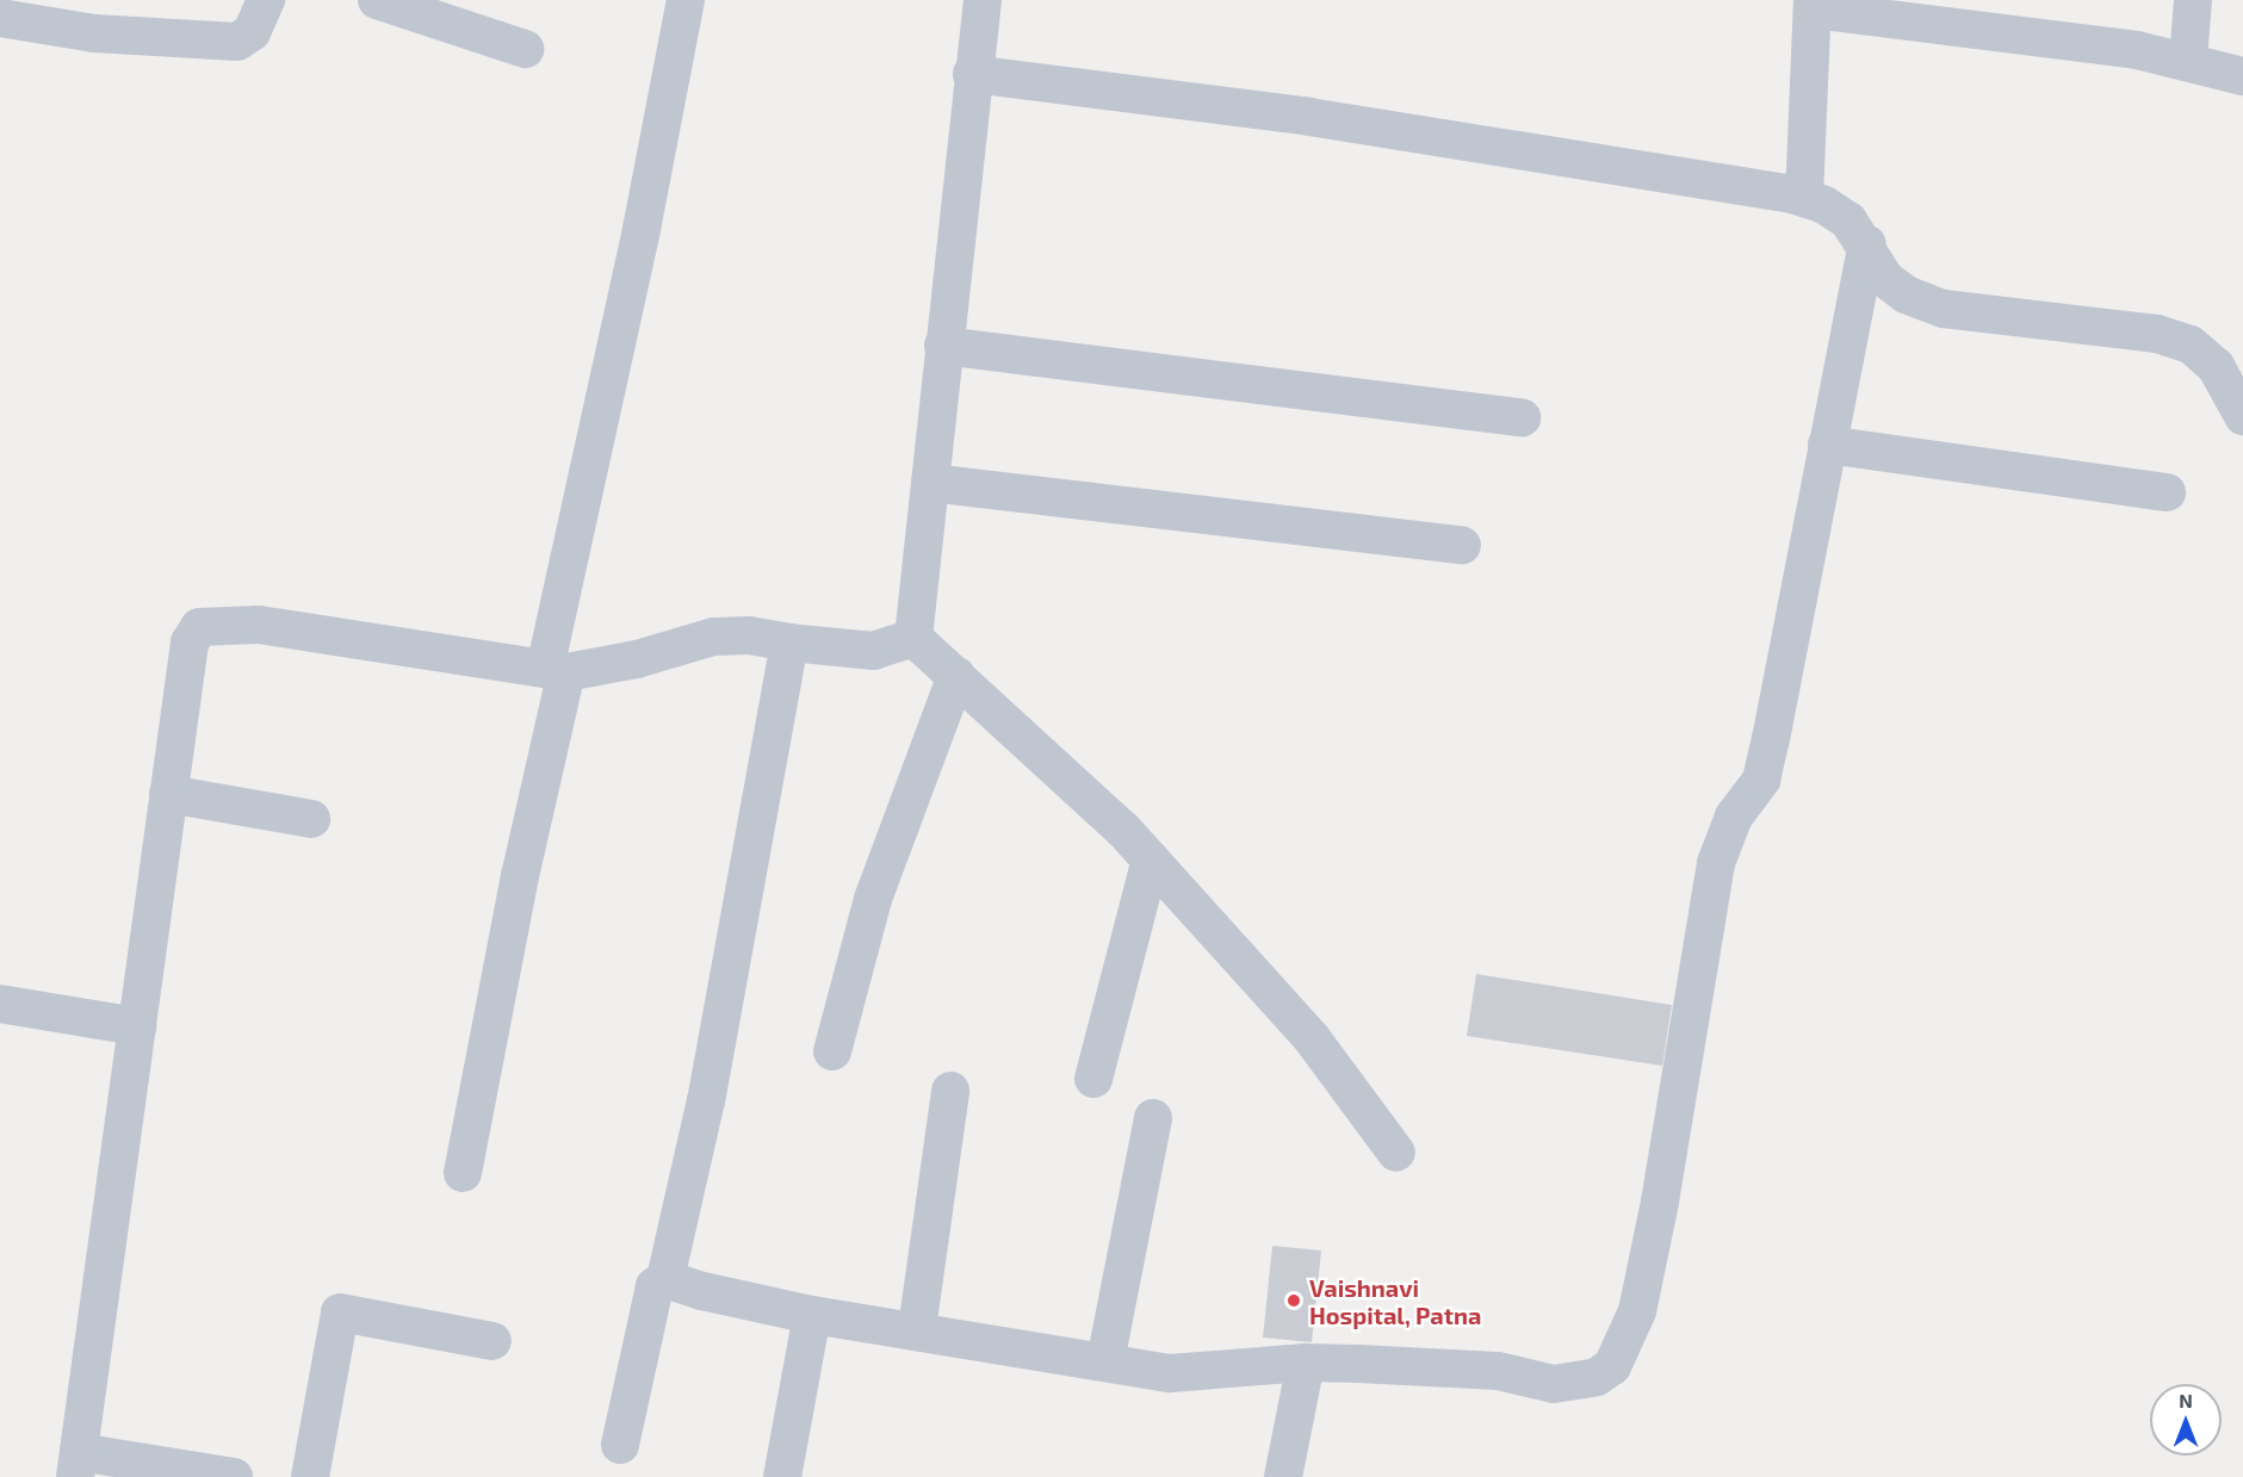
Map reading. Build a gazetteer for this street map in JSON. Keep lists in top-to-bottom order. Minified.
{"places":["Vaishnavi Hospital, Patna"],"north":"top"}
